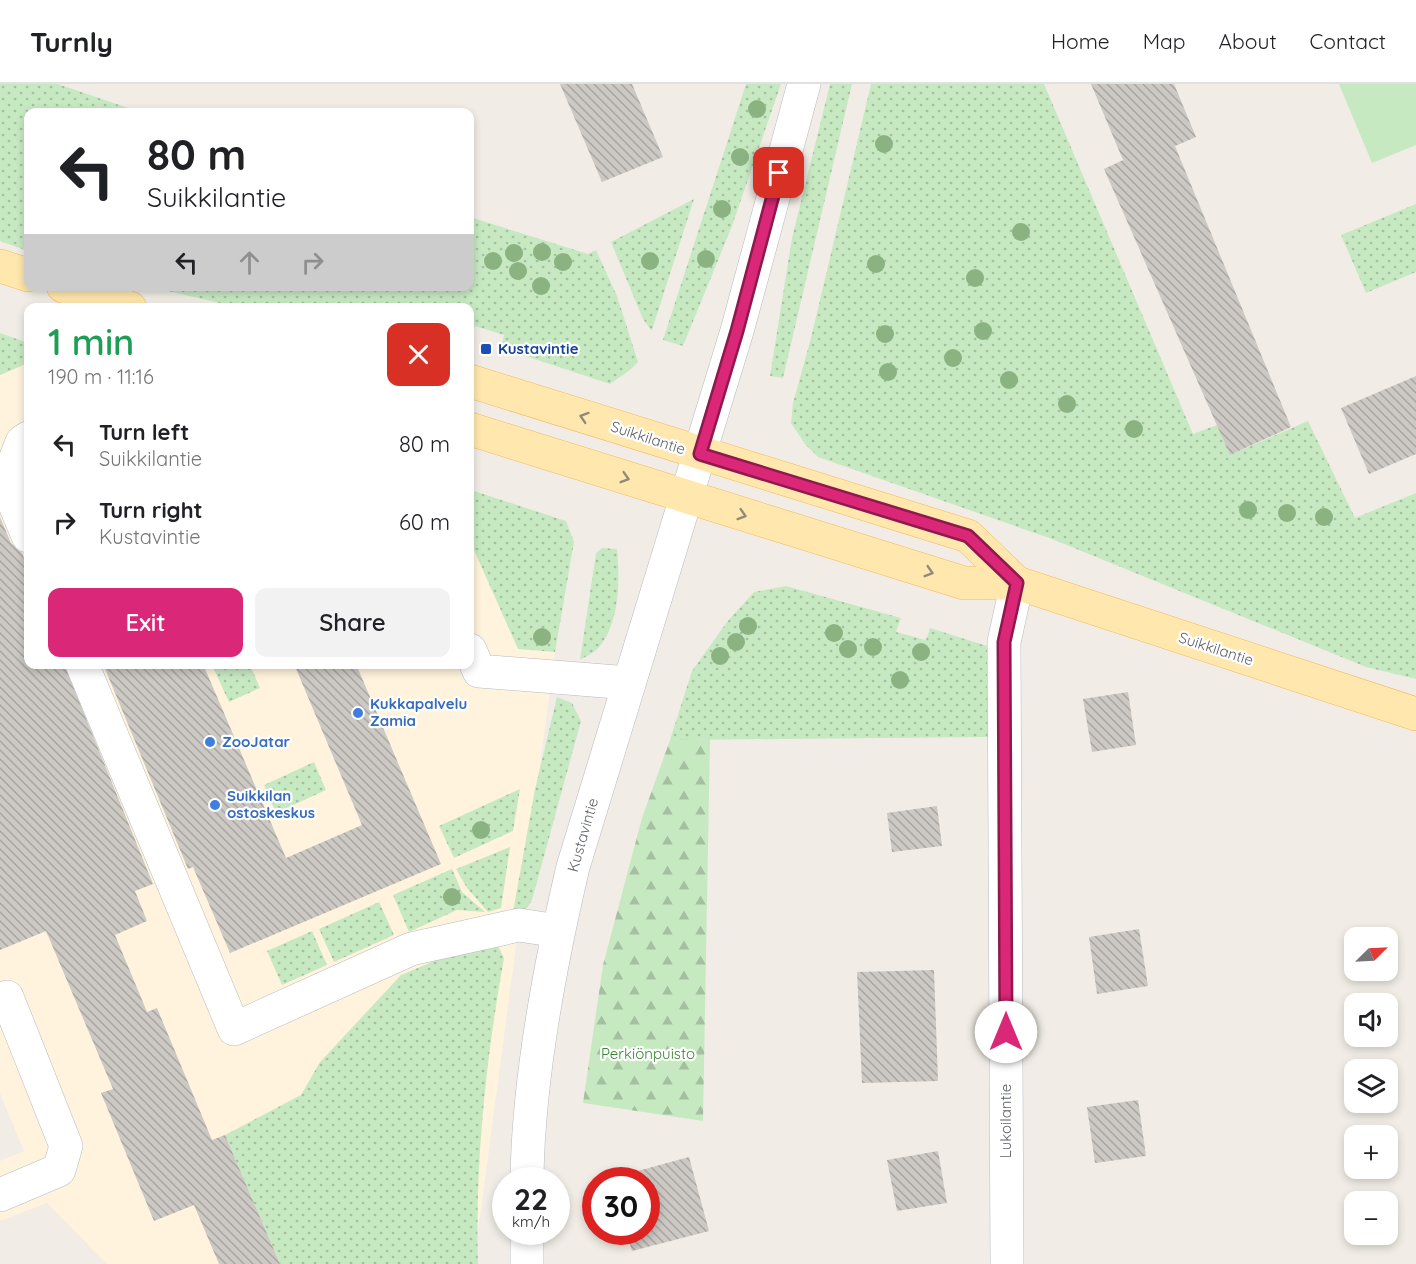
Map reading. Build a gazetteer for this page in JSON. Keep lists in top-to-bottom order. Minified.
{"streets":{"main road":["Suikkilantie"],"street":["Kustavintie","Lukoilantie"]},"crossings":[["Suikkilantie","Kustavintie"],["Suikkilantie","Lukoilantie"]],"parks":["Perkiönpuisto"],"places":{"transit":["Kustavintie"],"other":["Kukkapalvelu Zamia","ZooJatar","Suikkilan ostoskeskus"]},"north":"top right","page":{"header":"Turnly","nav":["Home","Map","About","Contact"],"turn":["80 m","Suikkilantie"],"heading":["1 min","190 m · 11:16"],"list":[{"name":"Turn left","note":"Suikkilantie","value":"80 m"},{"name":"Turn right","note":"Kustavintie","value":"60 m"}],"buttons":["Exit","Share"],"map_buttons":["+","−"],"speed":"22 km/h","limit":"30"}}
